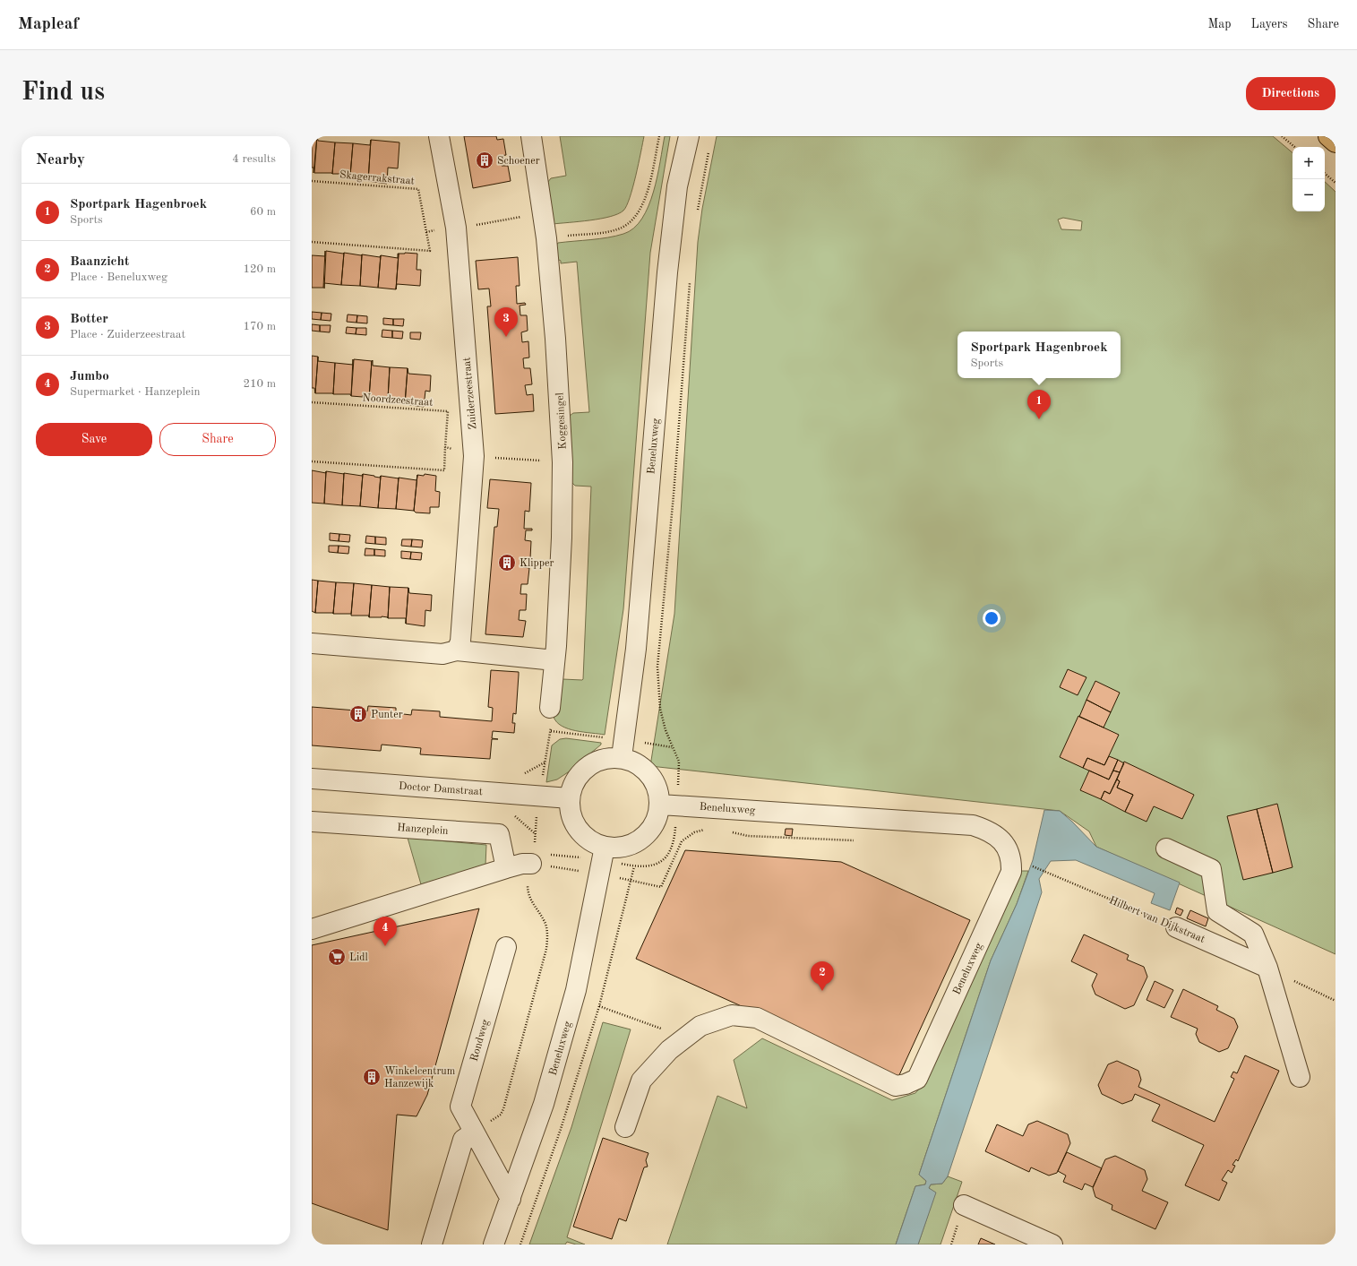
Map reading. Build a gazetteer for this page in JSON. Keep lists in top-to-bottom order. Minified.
{"streets":{"street":["Zuiderzeestraat","Koggesingel","Beneluxweg","Doctor Damstraat","Hanzeplein","Hilbert van Dijkstraat","Rondweg"],"path":["Skagerrakstraat","Noordzeestraat"]},"crossings":[["Beneluxweg","Doctor Damstraat"],["Beneluxweg","Rondweg"]],"places":{"building":["Schoener","Klipper","Punter","Winkelcentrum Hanzewijk"],"supermarket":["Lidl"]},"page":{"header":"Mapleaf","nav":["Map","Layers","Share"],"buttons":["Directions",["Save","Share"]],"title":"Find us","heading":["Nearby","4 results"],"map_buttons":["+","−"],"list":[{"mark":"1","name":"Sportpark Hagenbroek","note":"Sports","value":"60 m"},{"mark":"2","name":"Baanzicht","note":"Place · Beneluxweg","value":"120 m"},{"mark":"3","name":"Botter","note":"Place · Zuiderzeestraat","value":"170 m"},{"mark":"4","name":"Jumbo","note":"Supermarket · Hanzeplein","value":"210 m"}],"pins":["3","1","4","2"],"popup":["Sportpark Hagenbroek","Sports"]}}
